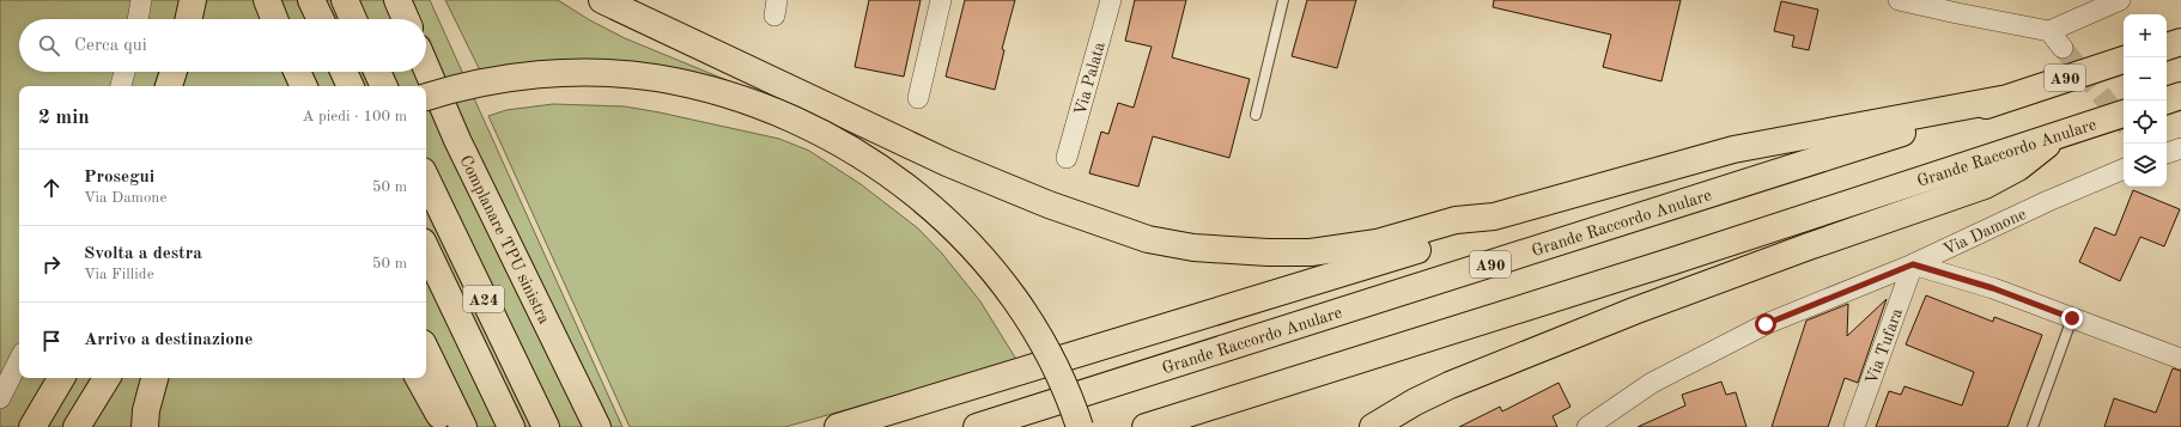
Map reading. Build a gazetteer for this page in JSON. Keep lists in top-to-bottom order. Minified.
{"streets":{"highway":["A90","Grande Raccordo Anulare","Complanare TPU sinistra","A24"],"street":["Via Palata","Via Damone","Via Tufara"]},"crossings":[["Via Damone","Via Tufara"]],"page":{"map_buttons":["+","−"],"search":"Cerca qui","heading":["2 min","A piedi · 100 m"],"list":[["Prosegui","Via Damone","50 m"],["Svolta a destra","Via Fillide","50 m"],"Arrivo a destinazione"]}}
